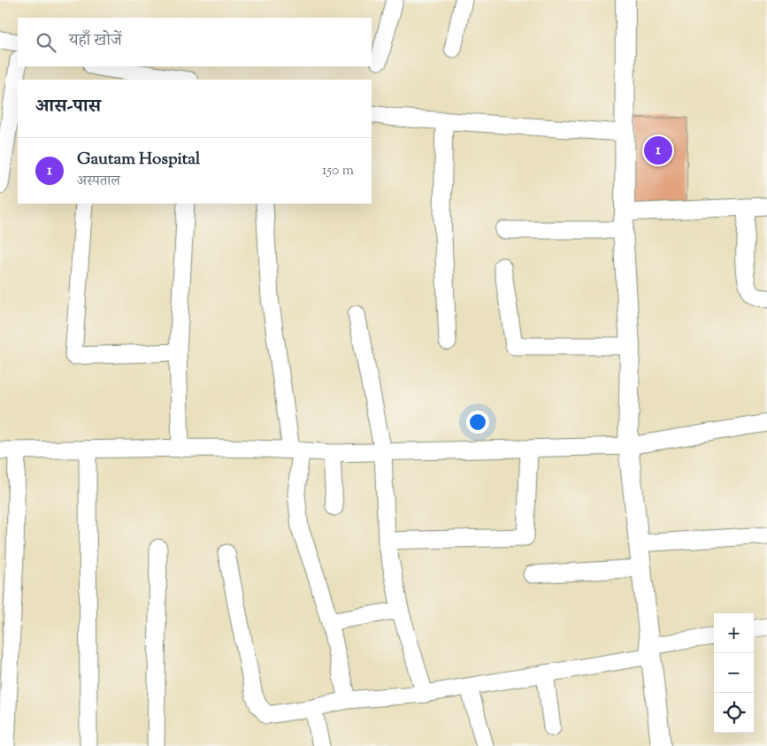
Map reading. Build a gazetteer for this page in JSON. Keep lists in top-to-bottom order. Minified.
{"page":{"search":"यहाँ खोजें","heading":"आस-पास","pins":"1","list":[{"mark":"1","name":"Gautam Hospital","note":"अस्पताल","value":"150 m"}],"map_buttons":["+","−"]}}
